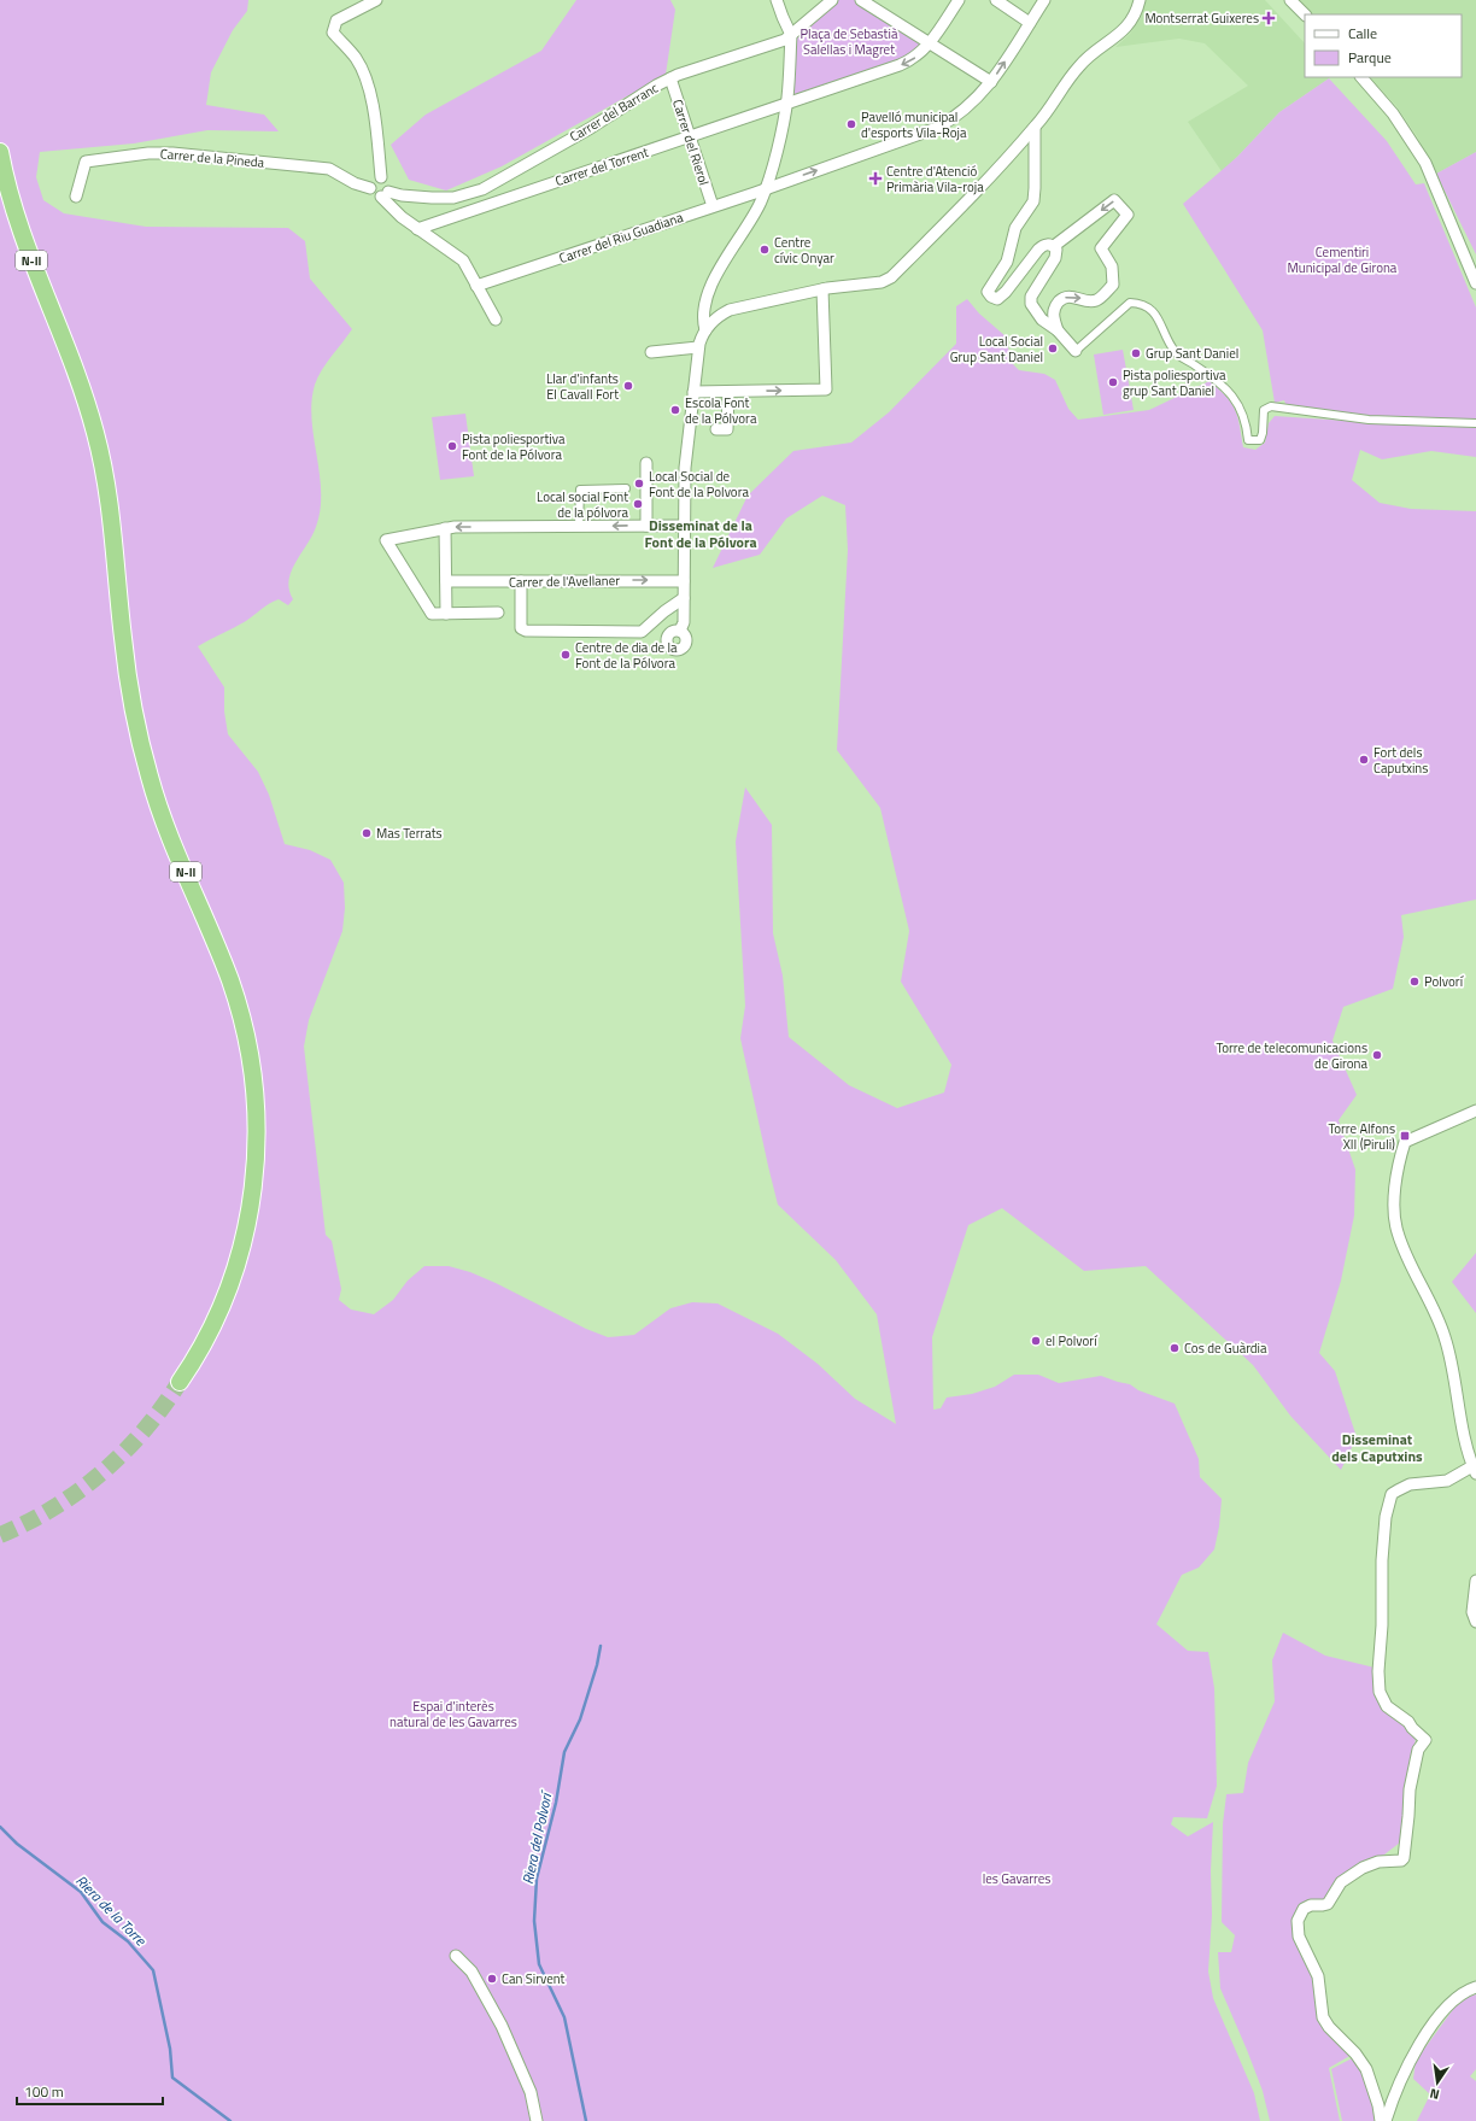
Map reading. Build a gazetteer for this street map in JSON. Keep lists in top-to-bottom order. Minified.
{"streets":{"highway":["N-II"],"street":["Carrer del Barranc","Carrer del Rierol","Carrer de la Pineda","Carrer del Torrent","Carrer del Riu Guadiana","Carrer de l'Avellaner"]},"crossings":[["Carrer del Barranc","Carrer del Rierol"],["Carrer del Barranc","Carrer de la Pineda"],["Carrer del Rierol","Carrer del Torrent"],["Carrer del Rierol","Carrer del Riu Guadiana"]],"districts":["Disseminat de la Font de la Pólvora","Disseminat dels Caputxins"],"water":["Riera del Polvorí","Riera de la Torre"],"parks":["Plaça de Sebastià Salellas i Magret","Cementiri Municipal de Girona","Espai d'interès natural de les Gavarres","les Gavarres"],"places":{"health":["Montserrat Guixeres","Centre d'Atenció Primària Vila-roja"],"other":["Pavelló municipal d'esports Vila-Roja","Centre cívic Onyar","Local Social Grup Sant Daniel","Grup Sant Daniel","Pista poliesportiva grup Sant Daniel","Llar d'infants El Cavall Fort","Escola Font de la Pólvora","Pista poliesportiva Font de la Pólvora","Local Social de Font de la Polvora","Local social Font de la pólvora","Centre de dia de la Font de la Pólvora","Fort dels Caputxins","Mas Terrats","Polvorí","Torre de telecomunicacions de Girona","el Polvorí","Cos de Guàrdia","Can Sirvent"],"transit":["Torre Alfons XII (Piruli)"]},"legend":["Calle","Parque"],"scale_bar":"100 m","north":"bottom"}
